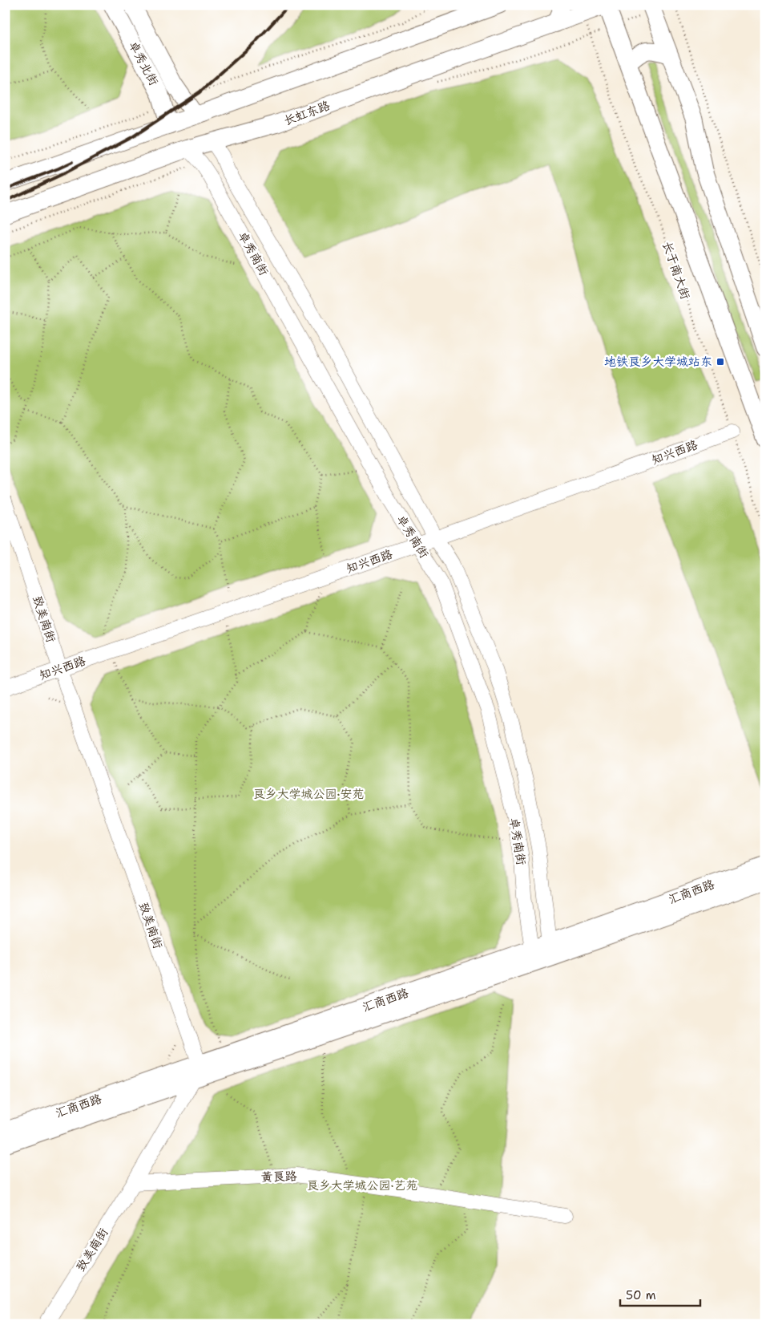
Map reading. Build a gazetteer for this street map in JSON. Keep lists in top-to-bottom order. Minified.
{"streets":{"main road":["卓秀北街","长虹东路","长于南大街","汇商西路"],"street":["卓秀南街","知兴西路","致美南街","黄良路"]},"crossings":[["长虹东路","卓秀南街"],["长虹东路","长于南大街"],["卓秀南街","知兴西路"],["卓秀南街","汇商西路"],["长于南大街","知兴西路"],["知兴西路","致美南街"],["致美南街","汇商西路"],["致美南街","黄良路"]],"parks":["良乡大学城公园·安苑","良乡大学城公园·艺苑"],"places":{"transit":["地铁良乡大学城站东"]},"scale_bar":"50 m"}
